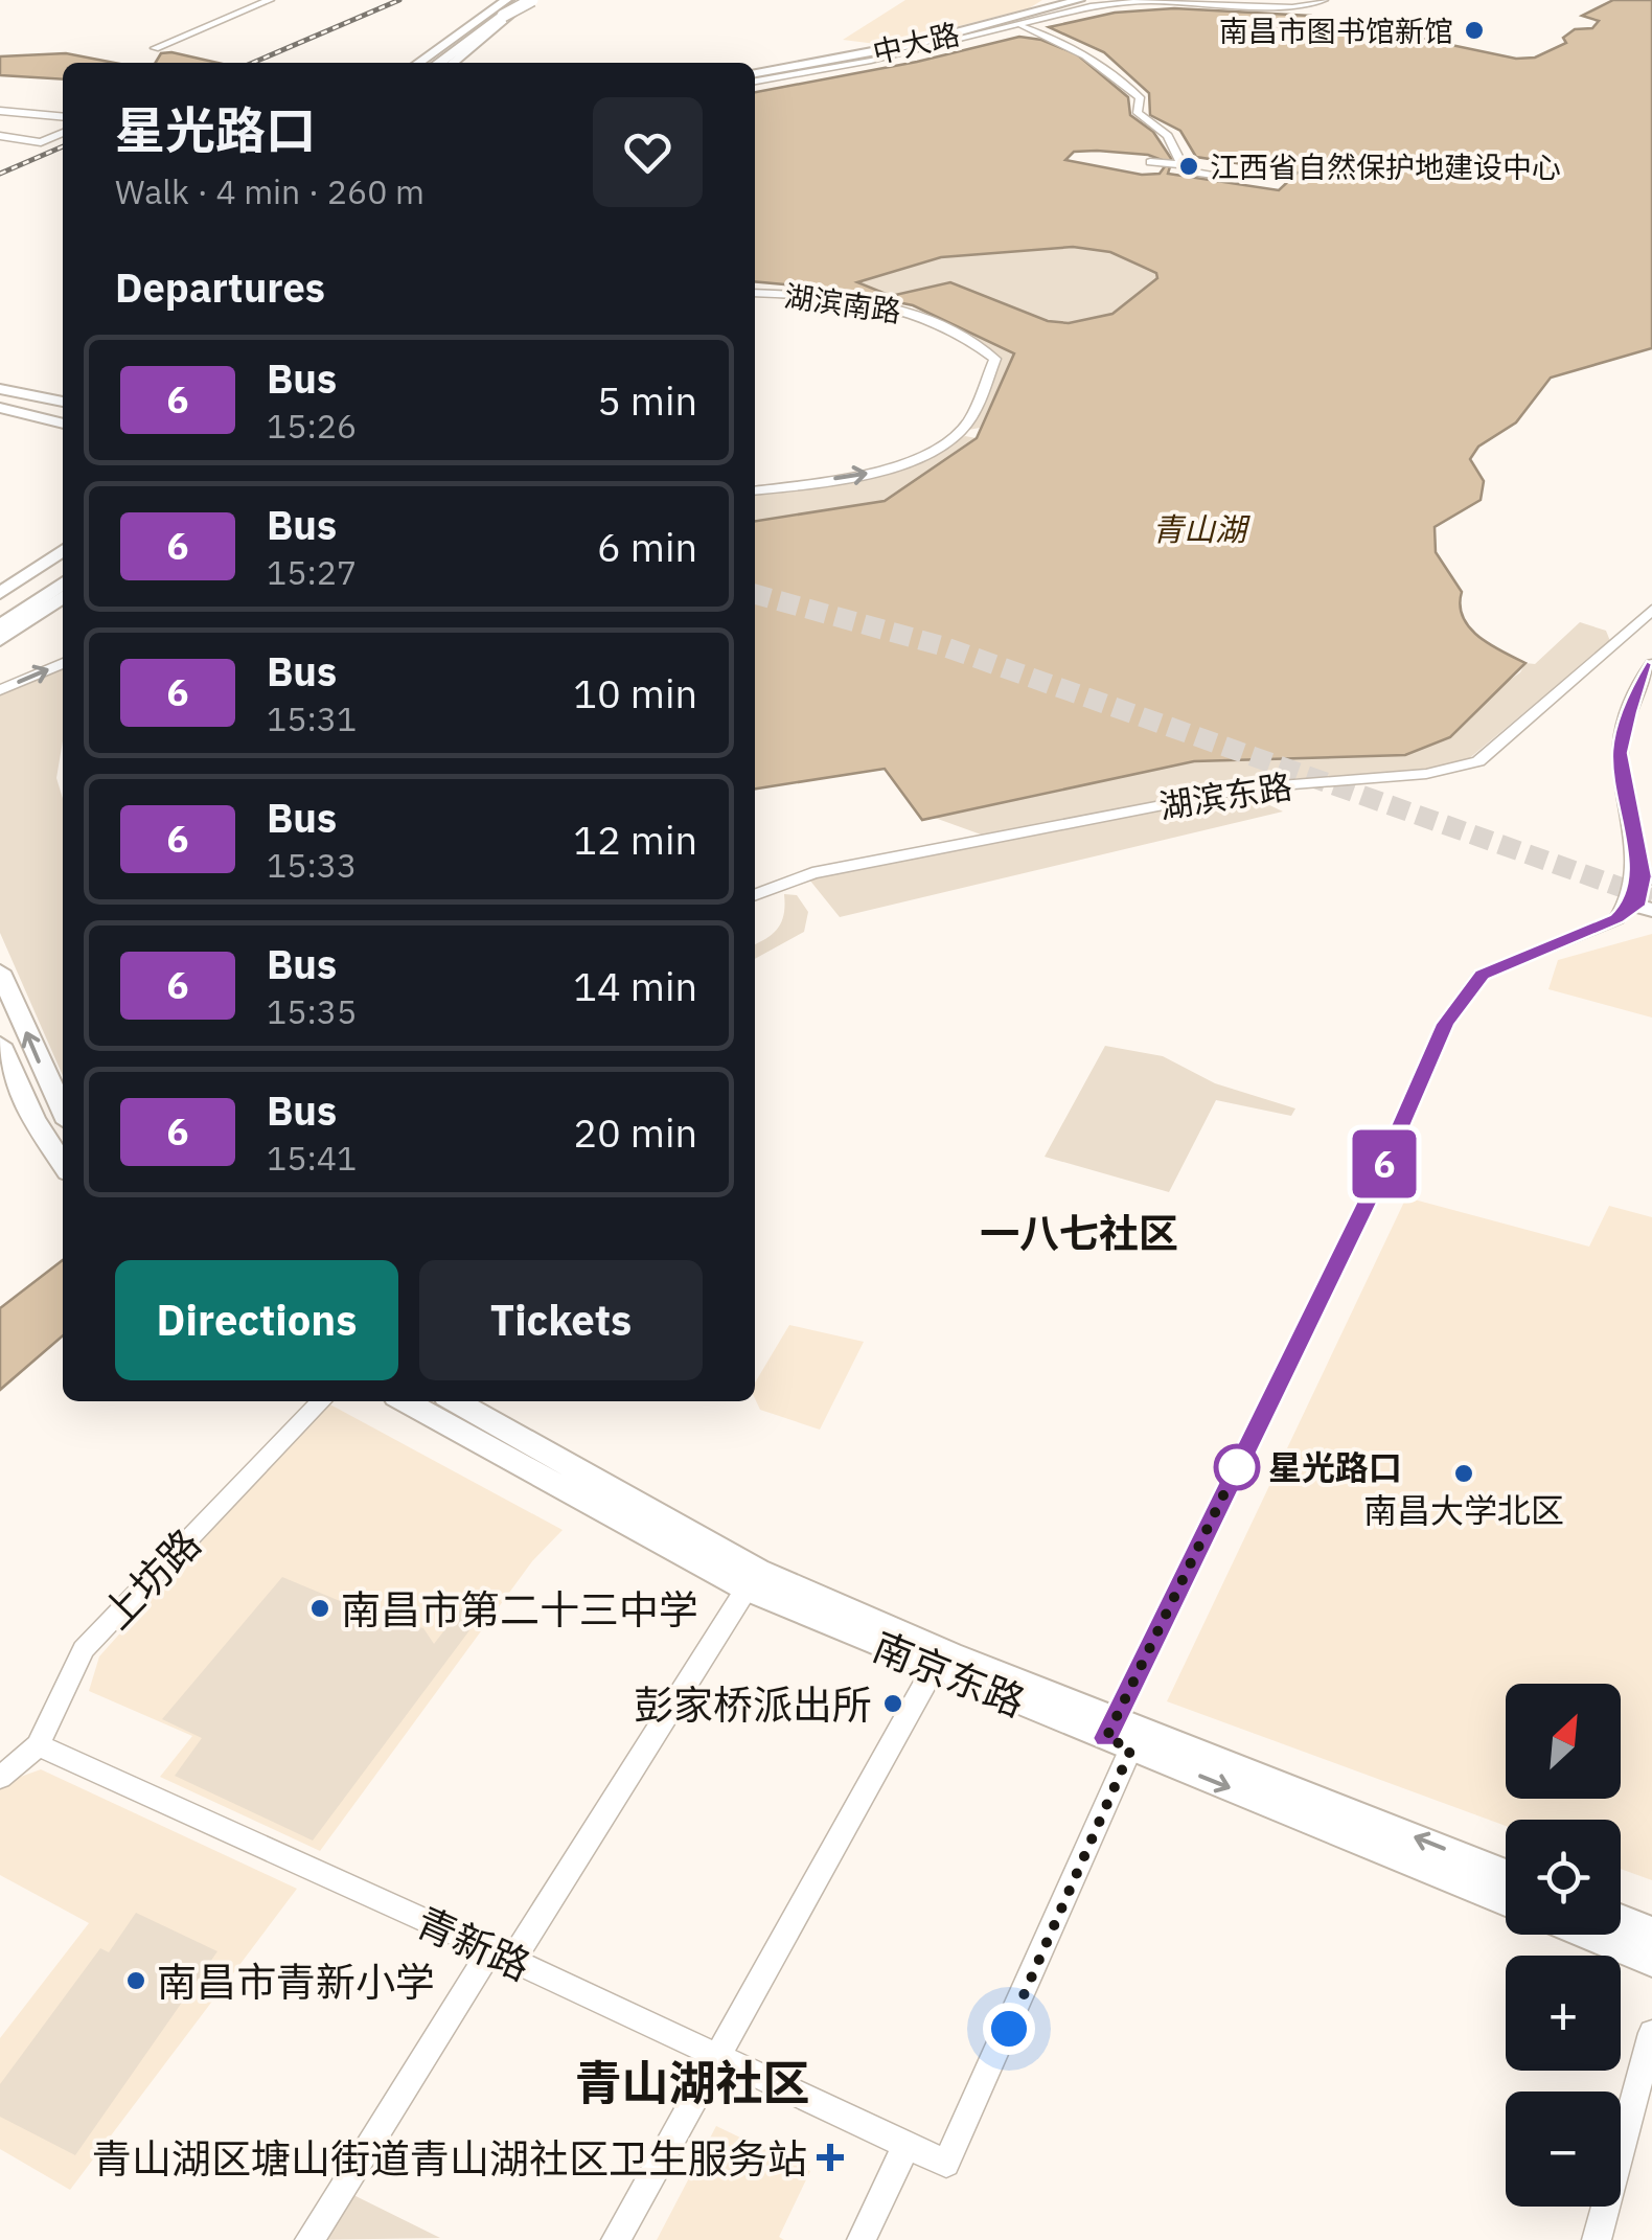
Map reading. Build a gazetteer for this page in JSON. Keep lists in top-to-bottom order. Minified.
{"streets":{"main road":["中大路","南京东路"],"street":["湖滨南路","湖滨东路","上坊路","青新路"]},"crossings":[["上坊路","青新路"],["南京东路","青新路"]],"districts":["一八七社区","青山湖社区"],"water":["青山湖"],"places":{"other":["南昌市图书馆新馆","江西省自然保护地建设中心","星光路口","南昌大学北区","南昌市第二十三中学","彭家桥派出所","南昌市青新小学"],"health":["青山湖区塘山街道青山湖社区卫生服务站"]},"lines":["bus line 6"],"north":"top right","page":{"on_map":"6","heading":[["星光路口","Walk · 4 min · 260 m"],"Departures"],"list":[{"mark":"6","name":"Bus","note":"15:26","value":"5 min"},{"mark":"6","name":"Bus","note":"15:27","value":"6 min"},{"mark":"6","name":"Bus","note":"15:31","value":"10 min"},{"mark":"6","name":"Bus","note":"15:33","value":"12 min"},{"mark":"6","name":"Bus","note":"15:35","value":"14 min"},{"mark":"6","name":"Bus","note":"15:41","value":"20 min"}],"buttons":["Directions","Tickets"],"map_buttons":["+","−"]}}
